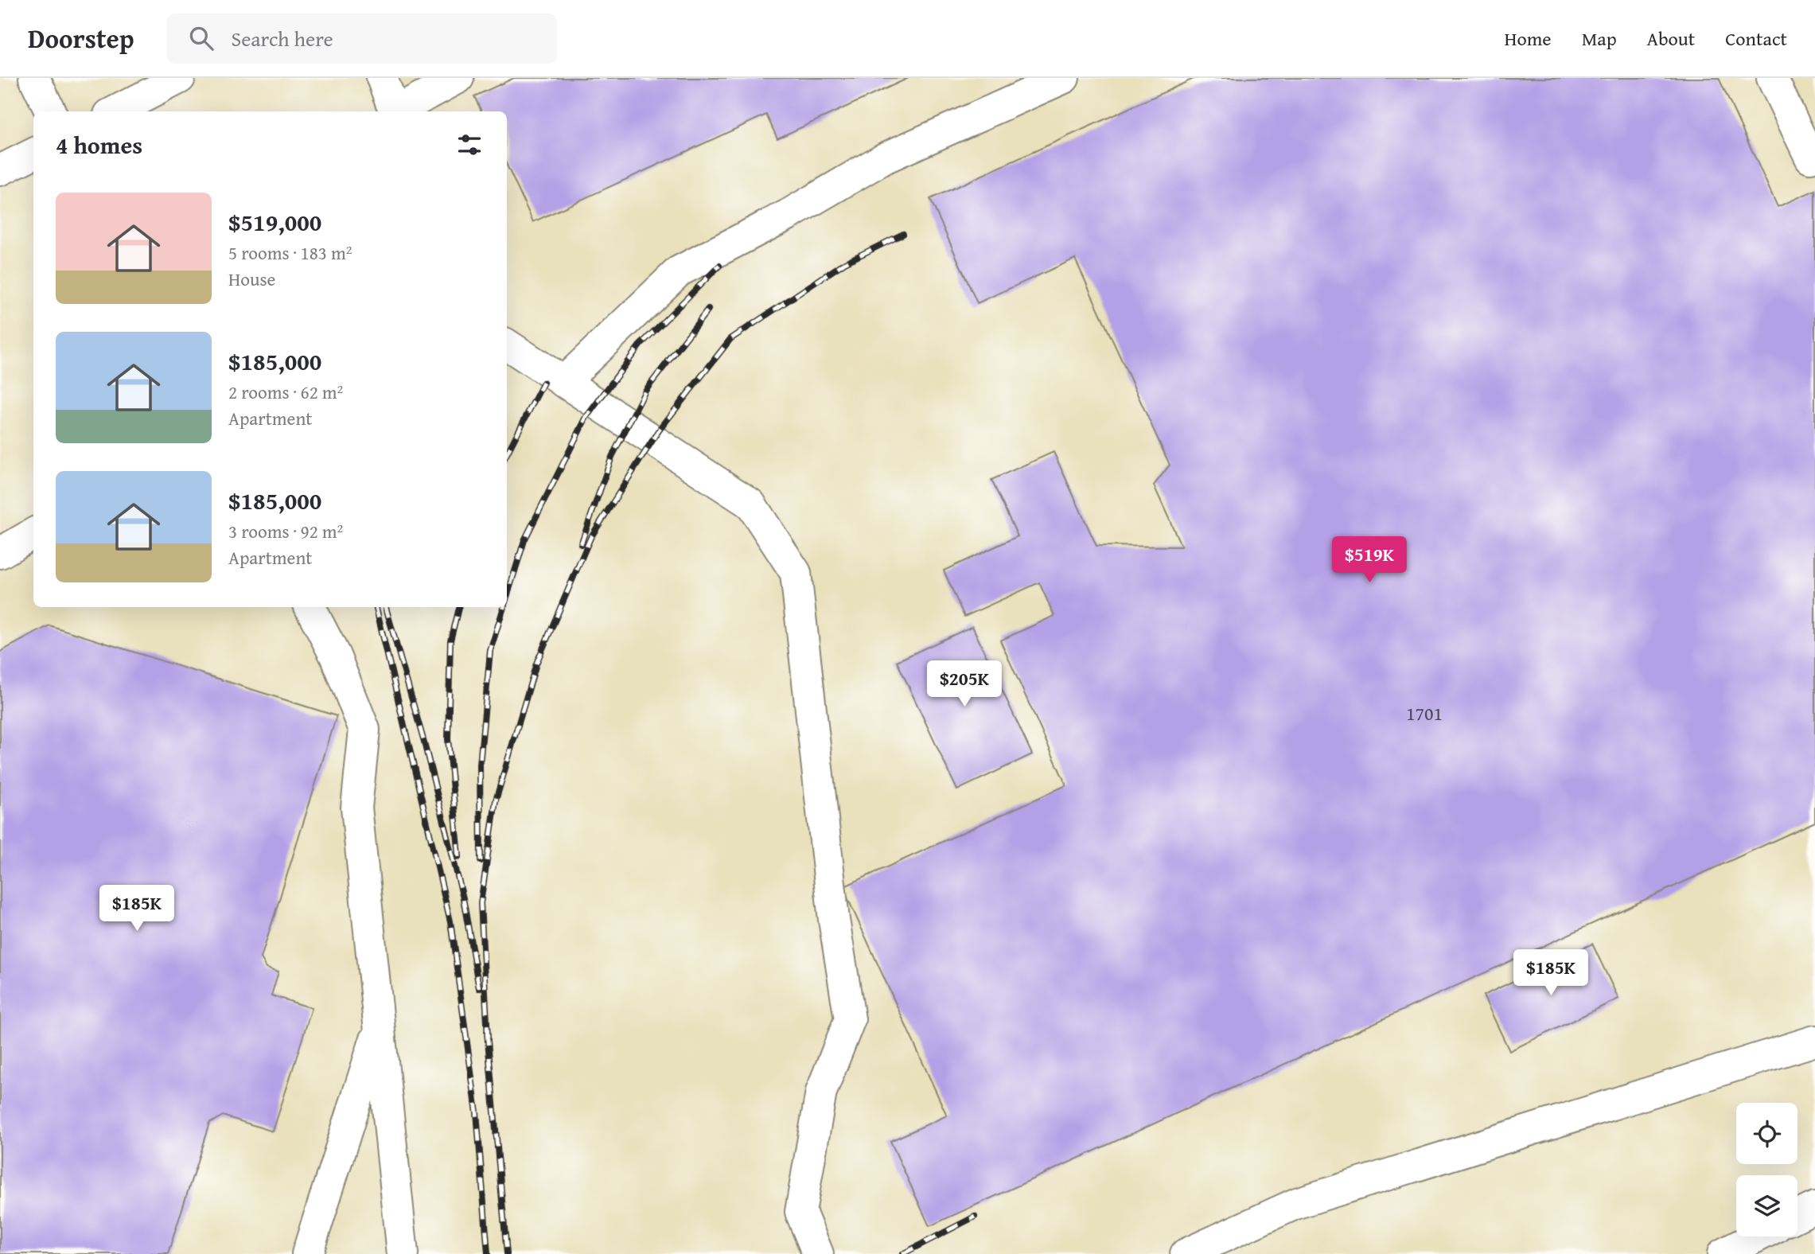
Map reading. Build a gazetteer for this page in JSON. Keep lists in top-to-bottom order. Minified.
{"house_numbers":["1701"],"page":{"header":"Doorstep","search":"Search here","nav":["Home","Map","About","Contact"],"heading":"4 homes","list":[{"name":"$519,000","note":"5 rooms · 183 m² · House"},{"name":"$185,000","note":"2 rooms · 62 m² · Apartment"},{"name":"$185,000","note":"3 rooms · 92 m² · Apartment"}],"price":["$519K","$205K","$185K","$185K"]}}
